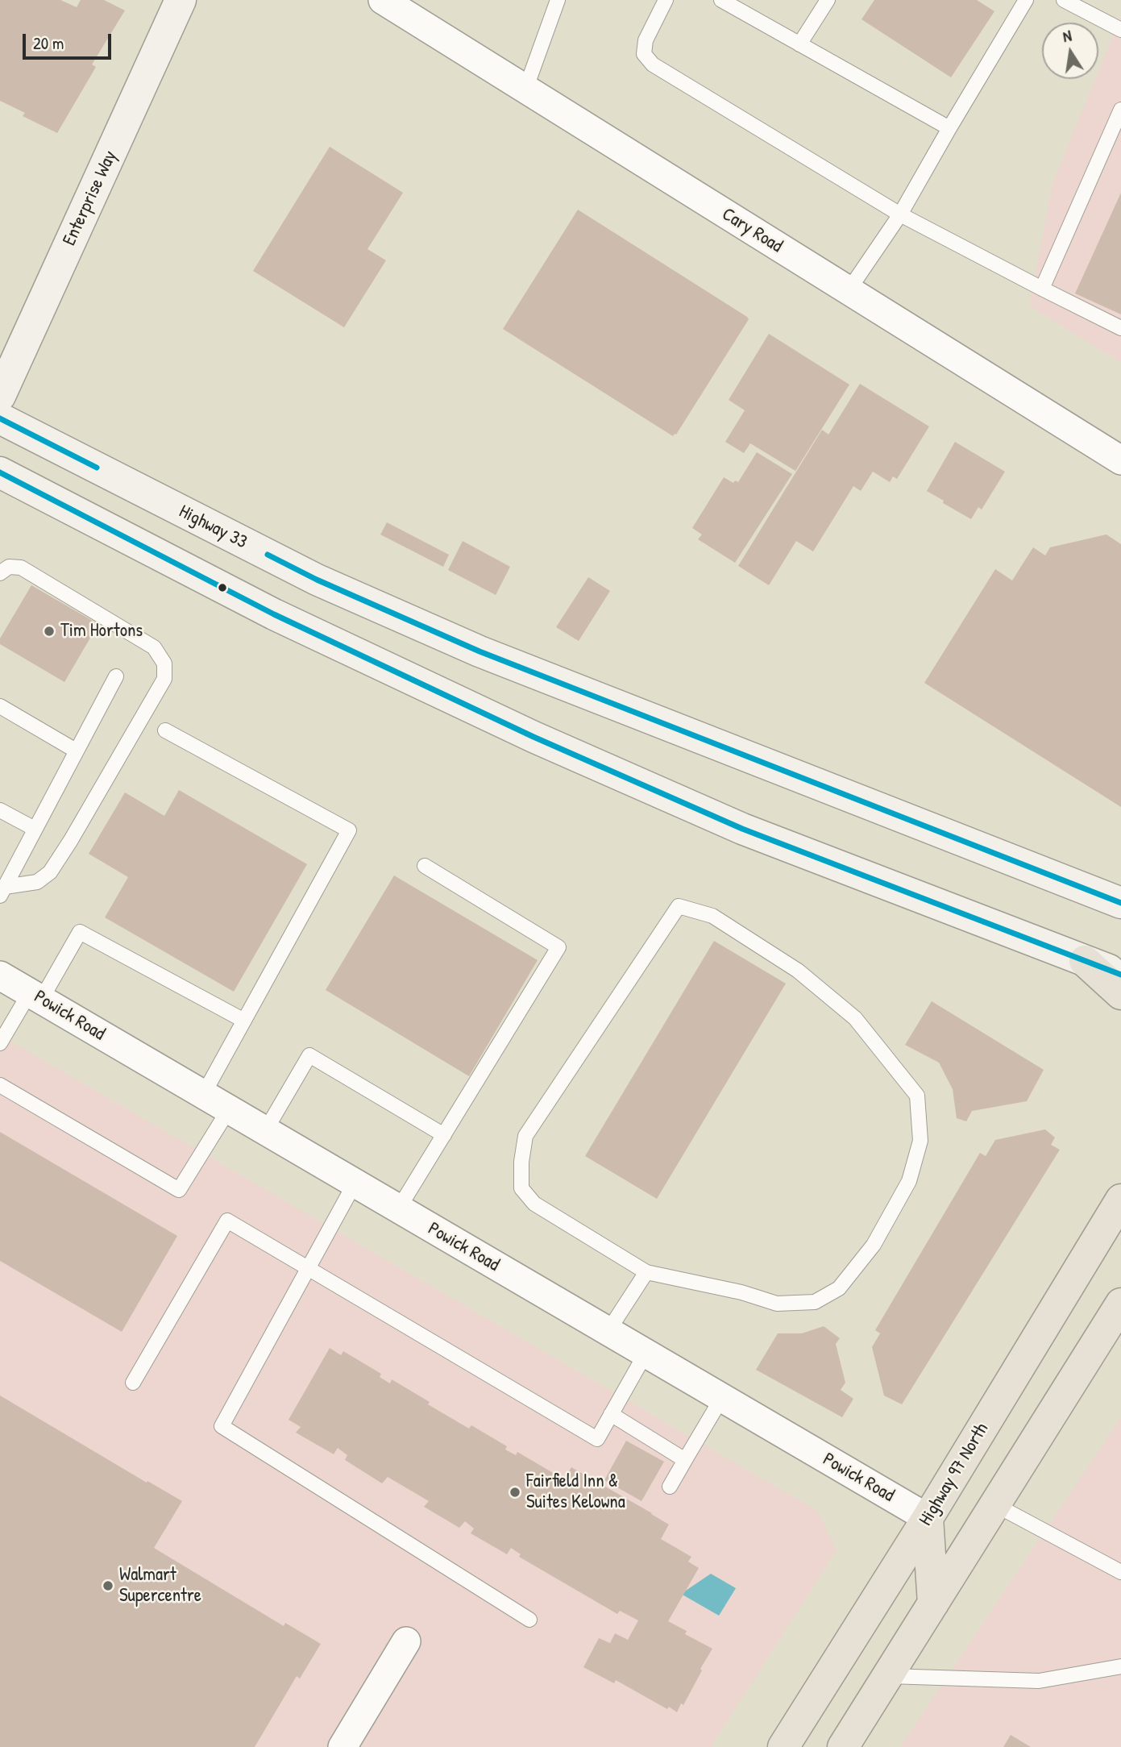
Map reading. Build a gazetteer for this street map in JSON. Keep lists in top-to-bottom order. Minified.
{"streets":{"highway":["Highway 97 North"],"main road":["Enterprise Way","Highway 33"],"street":["Cary Road","Powick Road"]},"crossings":[["Powick Road","Highway 97 North"]],"places":["Tim Hortons","Fairfield Inn & Suites Kelowna","Walmart Supercentre"],"scale_bar":"20 m","north":"top"}
